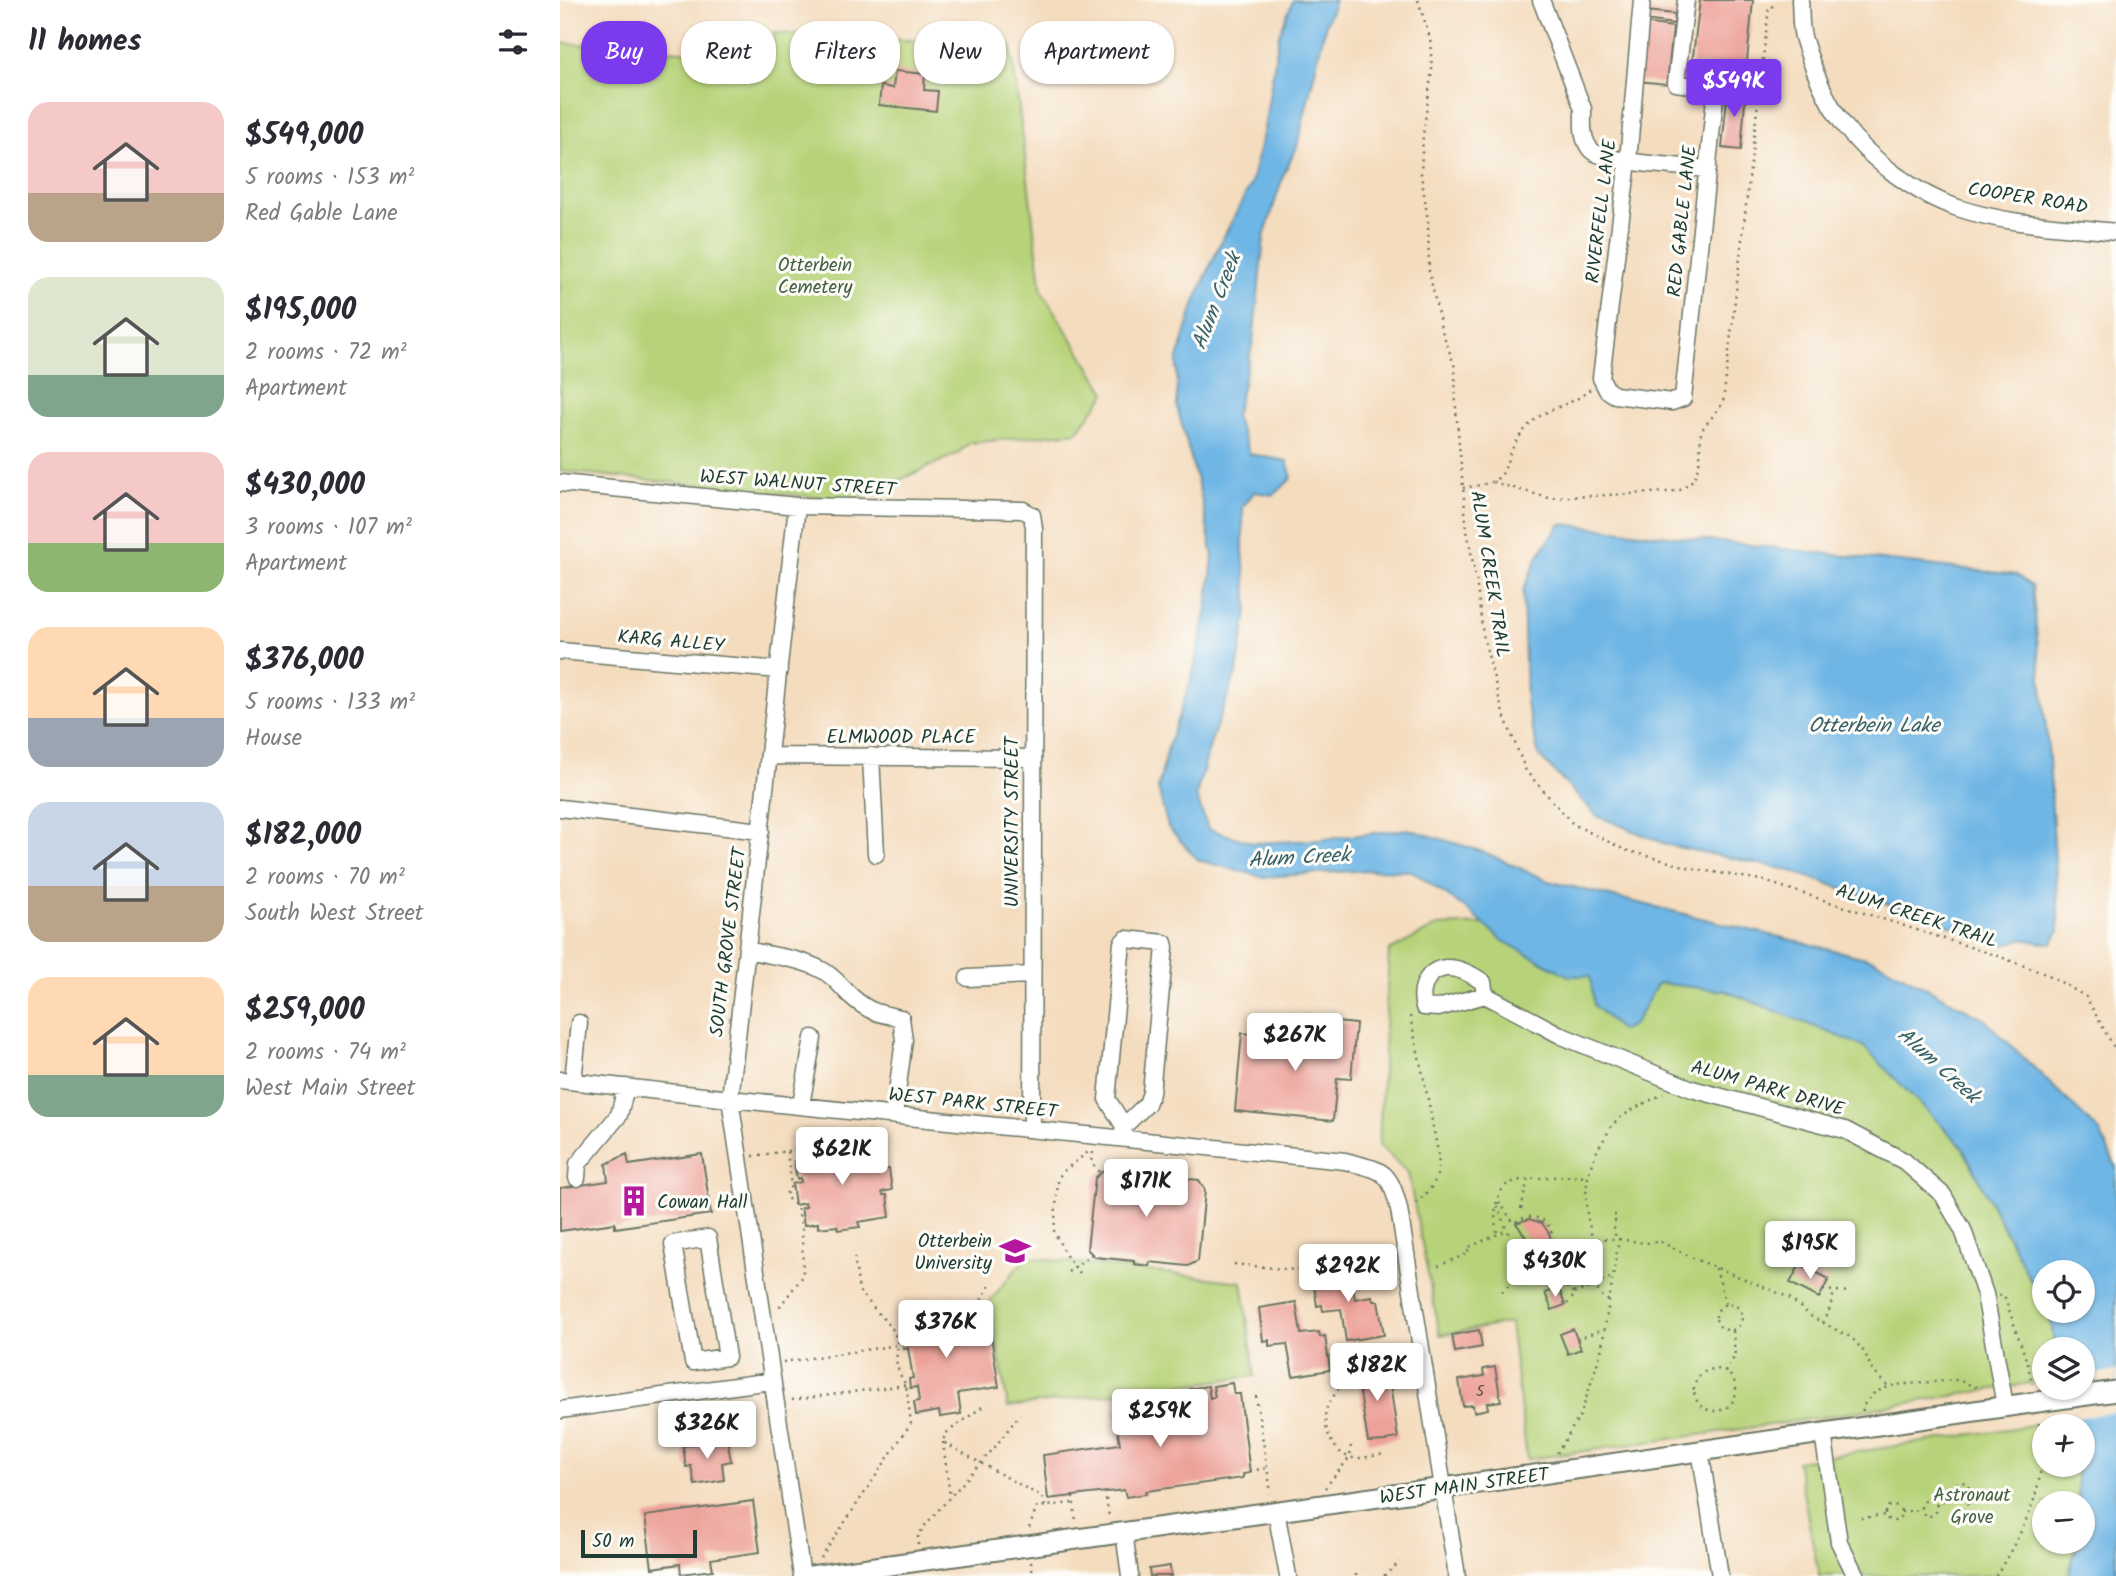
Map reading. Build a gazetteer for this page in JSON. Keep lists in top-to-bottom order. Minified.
{"streets":{"main road":["WEST MAIN STREET"],"street":["COOPER ROAD","RIVERFELL LANE","RED GABLE LANE","WEST WALNUT STREET","KARG ALLEY","ELMWOOD PLACE","UNIVERSITY STREET","SOUTH GROVE STREET","ALUM PARK DRIVE","WEST PARK STREET"],"path":["ALUM CREEK TRAIL"]},"crossings":[["RIVERFELL LANE","RED GABLE LANE"],["WEST WALNUT STREET","UNIVERSITY STREET"],["WEST WALNUT STREET","SOUTH GROVE STREET"],["KARG ALLEY","SOUTH GROVE STREET"],["ELMWOOD PLACE","UNIVERSITY STREET"],["ELMWOOD PLACE","SOUTH GROVE STREET"],["UNIVERSITY STREET","WEST PARK STREET"],["SOUTH GROVE STREET","WEST PARK STREET"],["ALUM PARK DRIVE","WEST MAIN STREET"]],"water":["Alum Creek","Otterbein Lake"],"parks":["Otterbein Cemetery","Astronaut Grove"],"places":{"building":["Cowan Hall"],"school or university":["Otterbein University"]},"house_numbers":["5"],"scale_bar":"50 m","page":{"heading":"11 homes","chip":["Buy","Rent","Filters","New","Apartment"],"price":["$549K","$267K","$621K","$171K","$195K","$430K","$292K","$376K","$182K","$259K","$326K"],"list":[{"name":"$549,000","note":"5 rooms · 153 m² · Red Gable Lane"},{"name":"$195,000","note":"2 rooms · 72 m² · Apartment"},{"name":"$430,000","note":"3 rooms · 107 m² · Apartment"},{"name":"$376,000","note":"5 rooms · 133 m² · House"},{"name":"$182,000","note":"2 rooms · 70 m² · South West Street"},{"name":"$259,000","note":"2 rooms · 74 m² · West Main Street"}],"map_buttons":["+","−"],"scale":"50 m"}}
